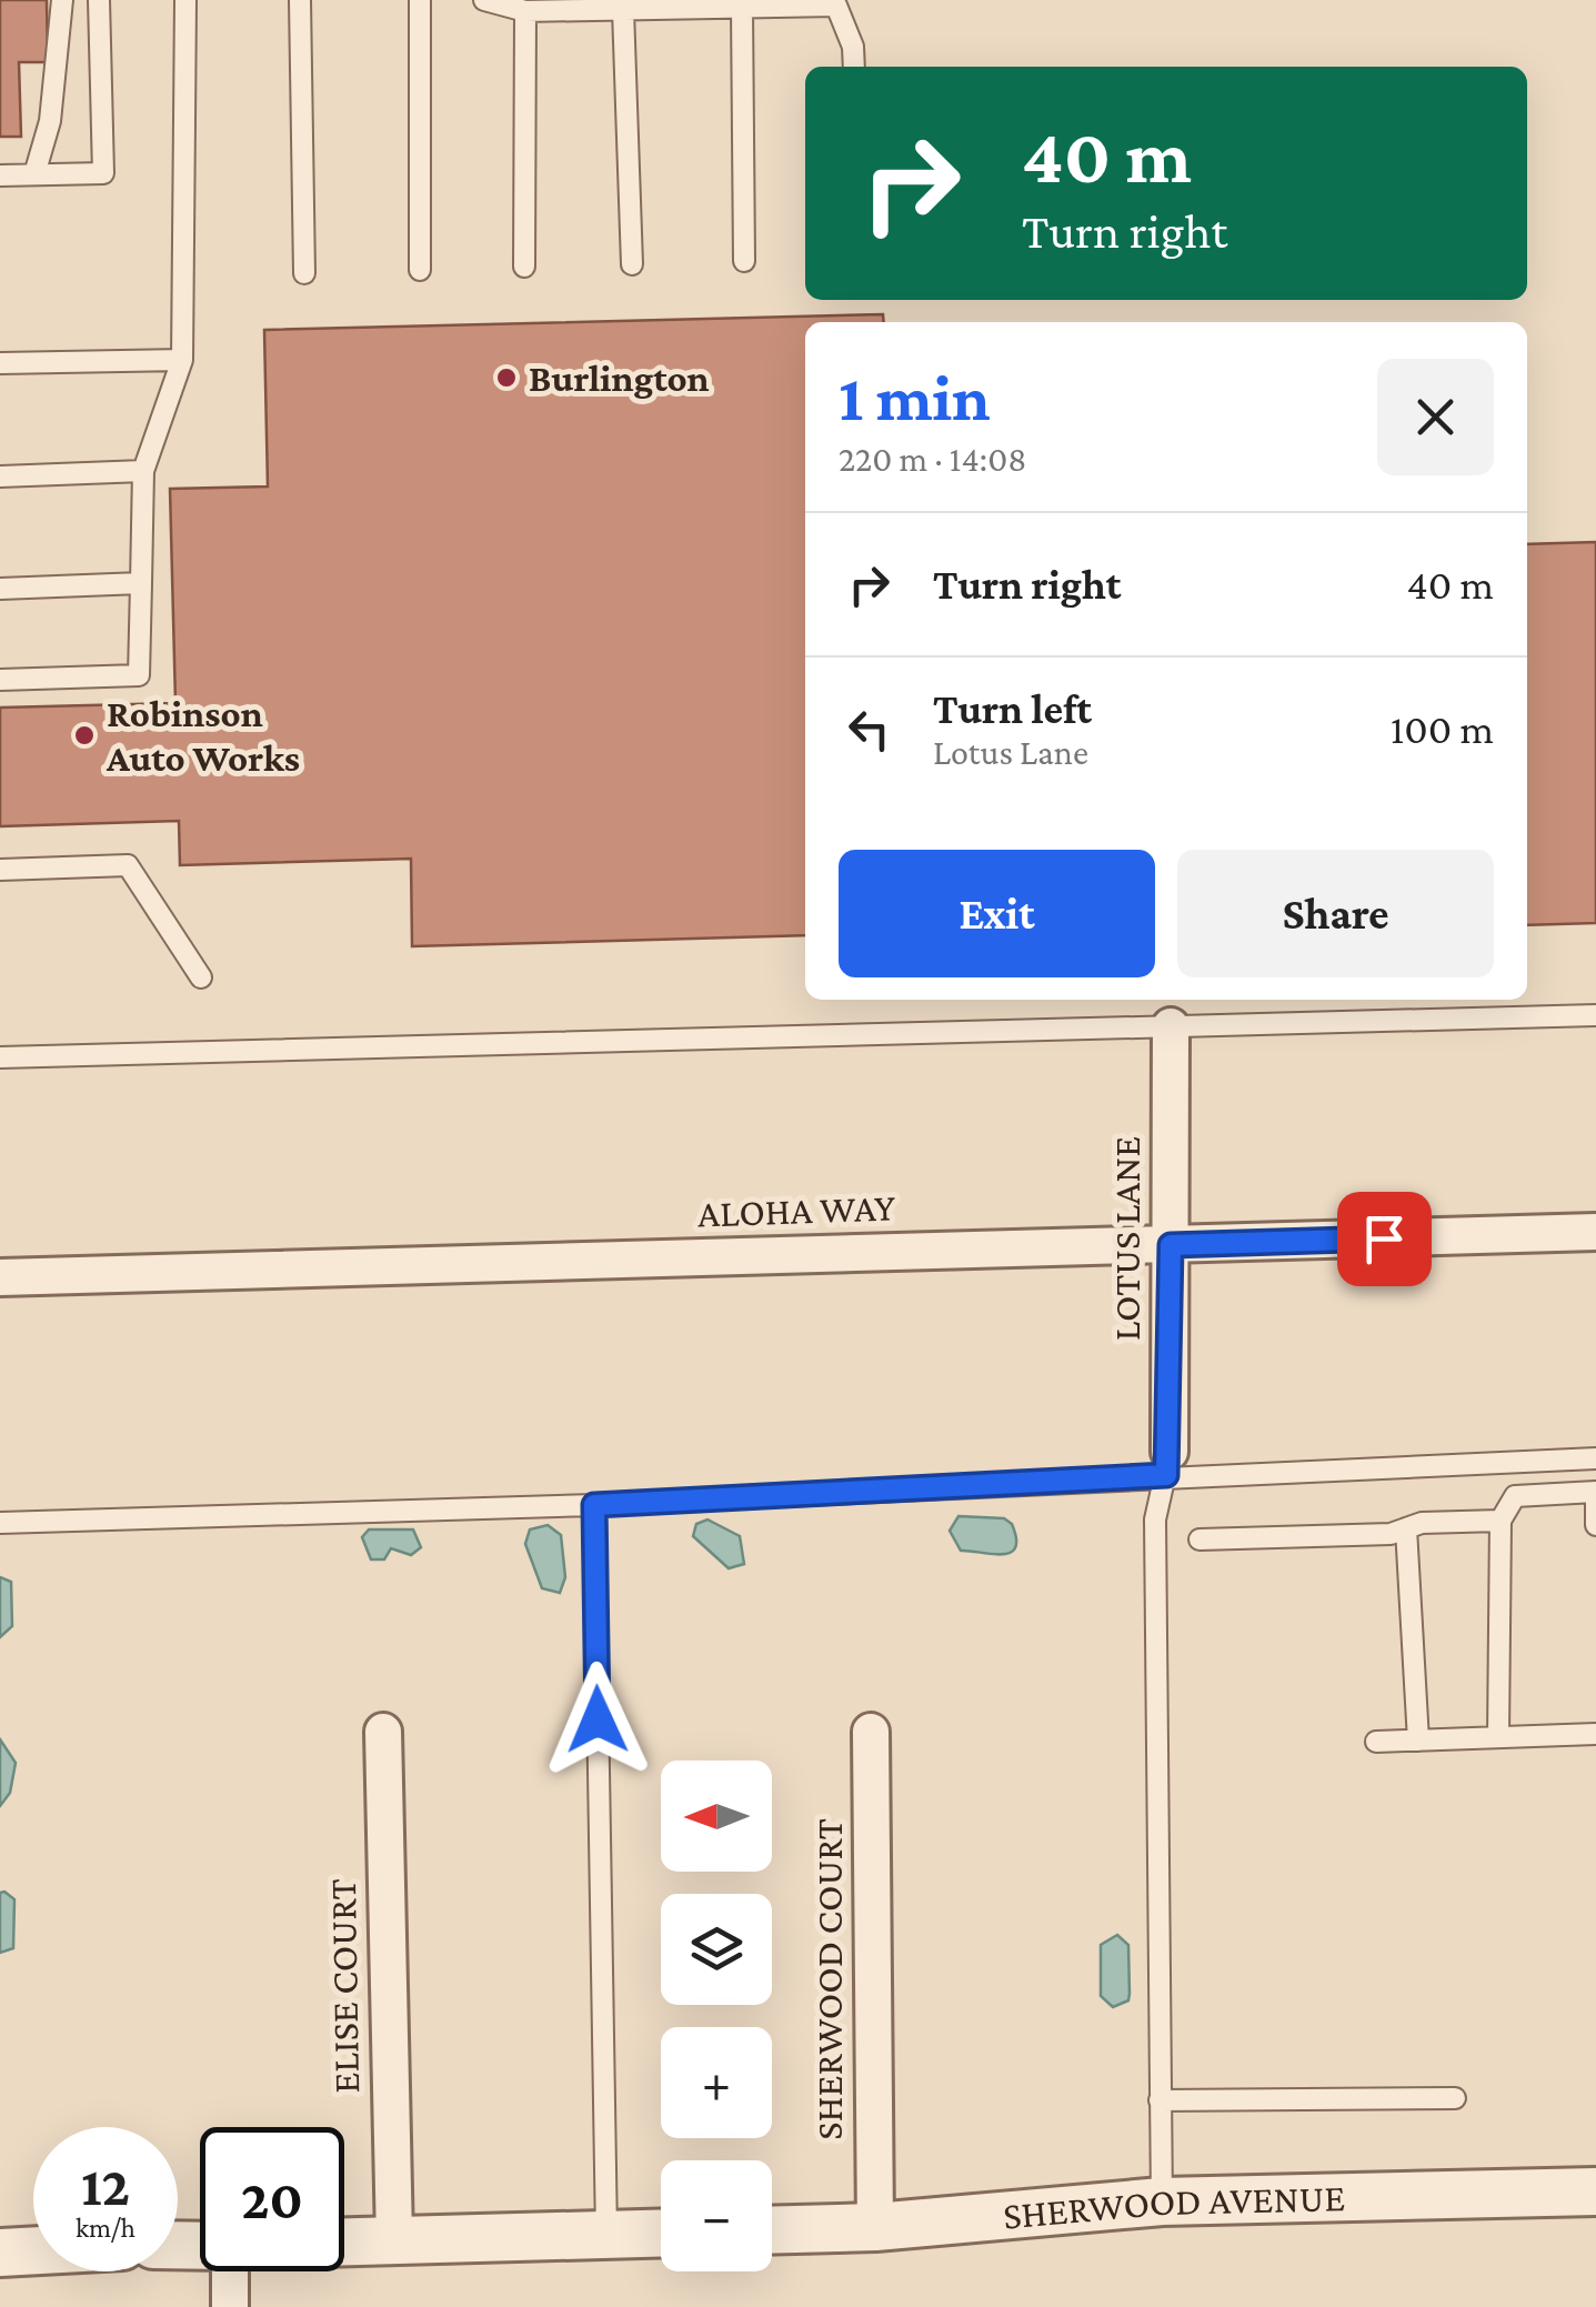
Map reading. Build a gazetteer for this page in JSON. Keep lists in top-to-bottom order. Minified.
{"streets":{"street":["ALOHA WAY","LOTUS LANE","SHERWOOD COURT","ELISE COURT","SHERWOOD AVENUE"]},"crossings":[["ALOHA WAY","LOTUS LANE"],["SHERWOOD COURT","SHERWOOD AVENUE"]],"places":["Burlington","Robinson Auto Works"],"north":"left","page":{"turn":["40 m","Turn right"],"heading":["1 min","220 m · 14:08"],"list":[{"name":"Turn right","value":"40 m"},{"name":"Turn left","note":"Lotus Lane","value":"100 m"}],"buttons":["Exit","Share"],"map_buttons":["+","−"],"speed":"12 km/h","limit":"20"}}
